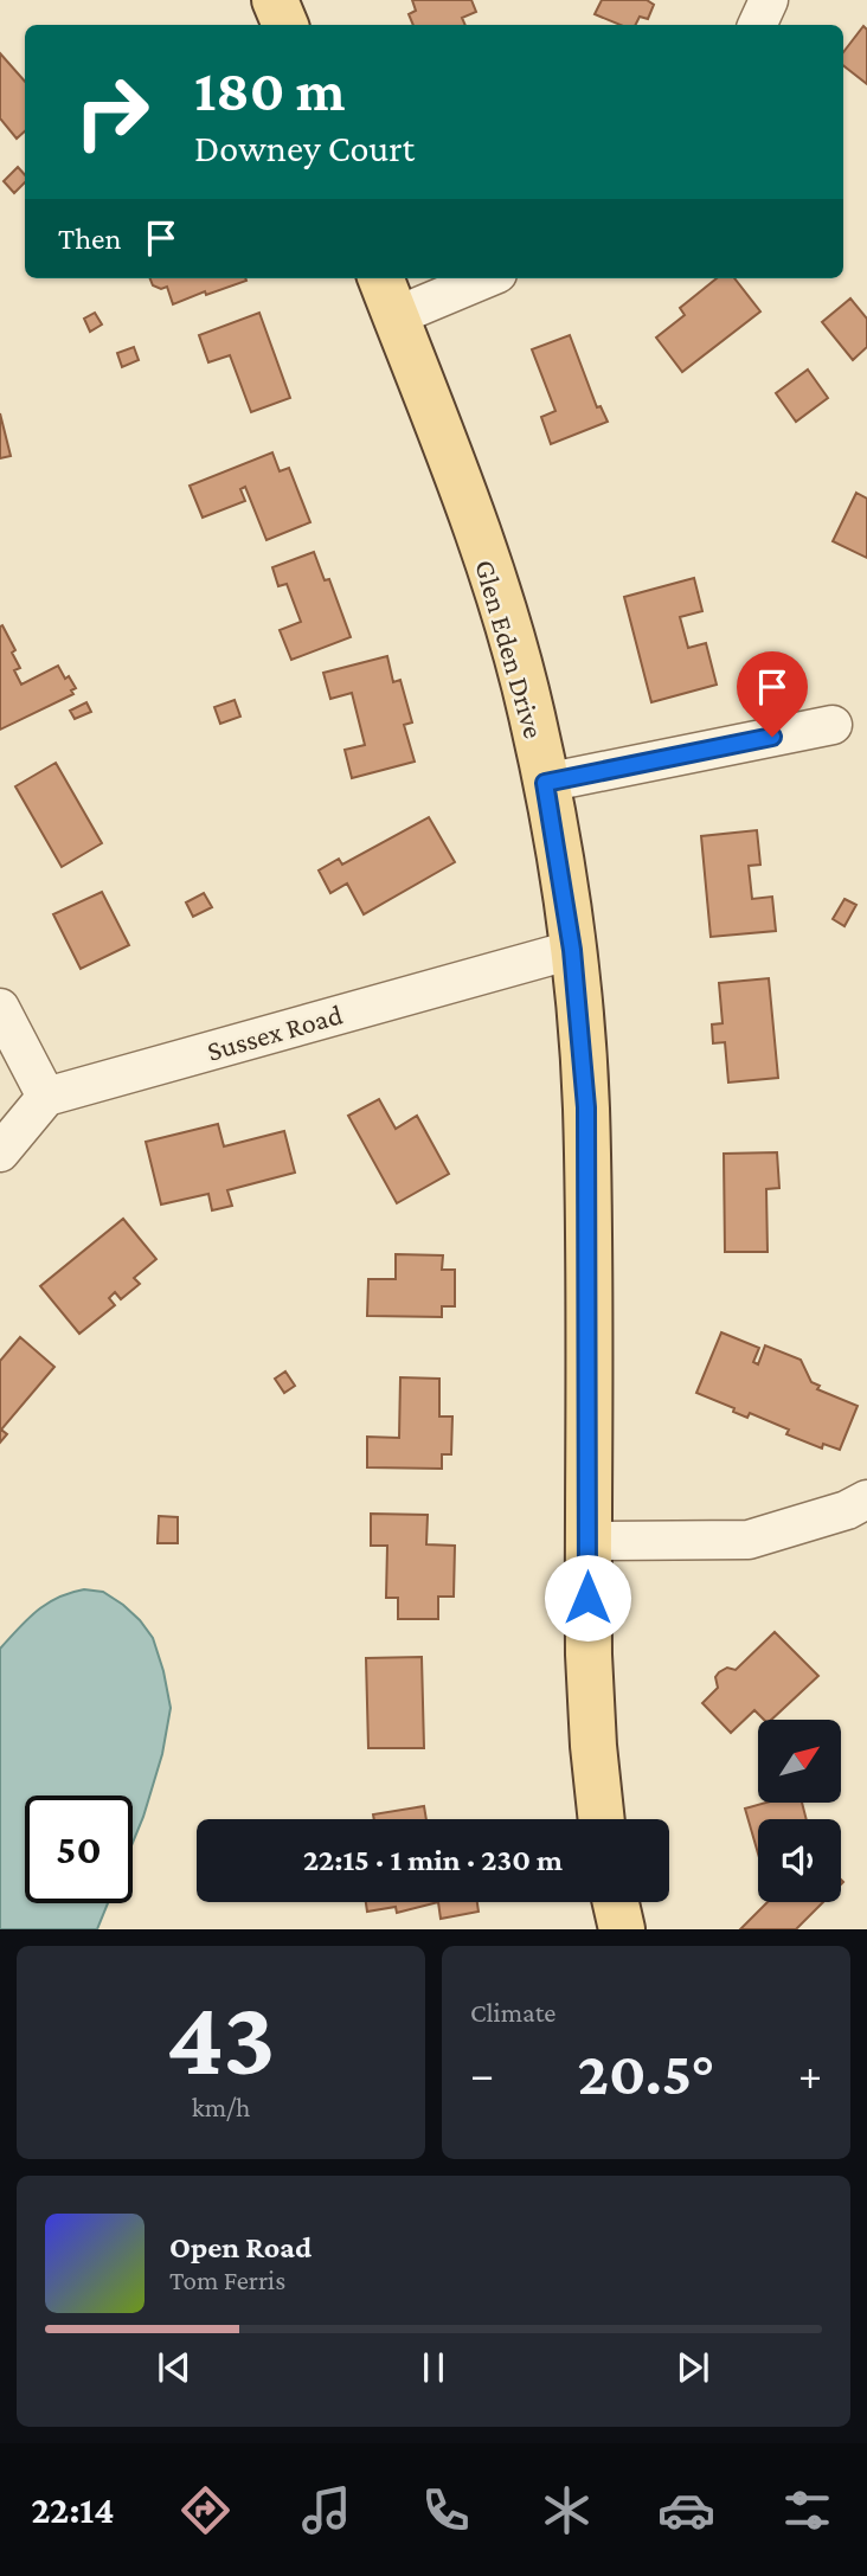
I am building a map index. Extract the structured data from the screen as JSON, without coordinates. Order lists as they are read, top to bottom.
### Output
{
  "streets": {
    "main road": ["Glen Eden Drive"],
    "street": ["Sussex Road"]
  },
  "crossings": [
    ["Glen Eden Drive", "Sussex Road"]
  ],
  "north": "top right",
  "page": {
    "turn": ["180 m", "Downey Court"],
    "then": "Then",
    "limit": "50",
    "trip": "22:15 · 1 min · 230 m",
    "tile": [
      ["43", "km/h"],
      "Climate"
    ],
    "heat": ["−", "20.5°", "+"],
    "song": ["Open Road", "Tom Ferris"],
    "tabs": "22:14"
  }
}
